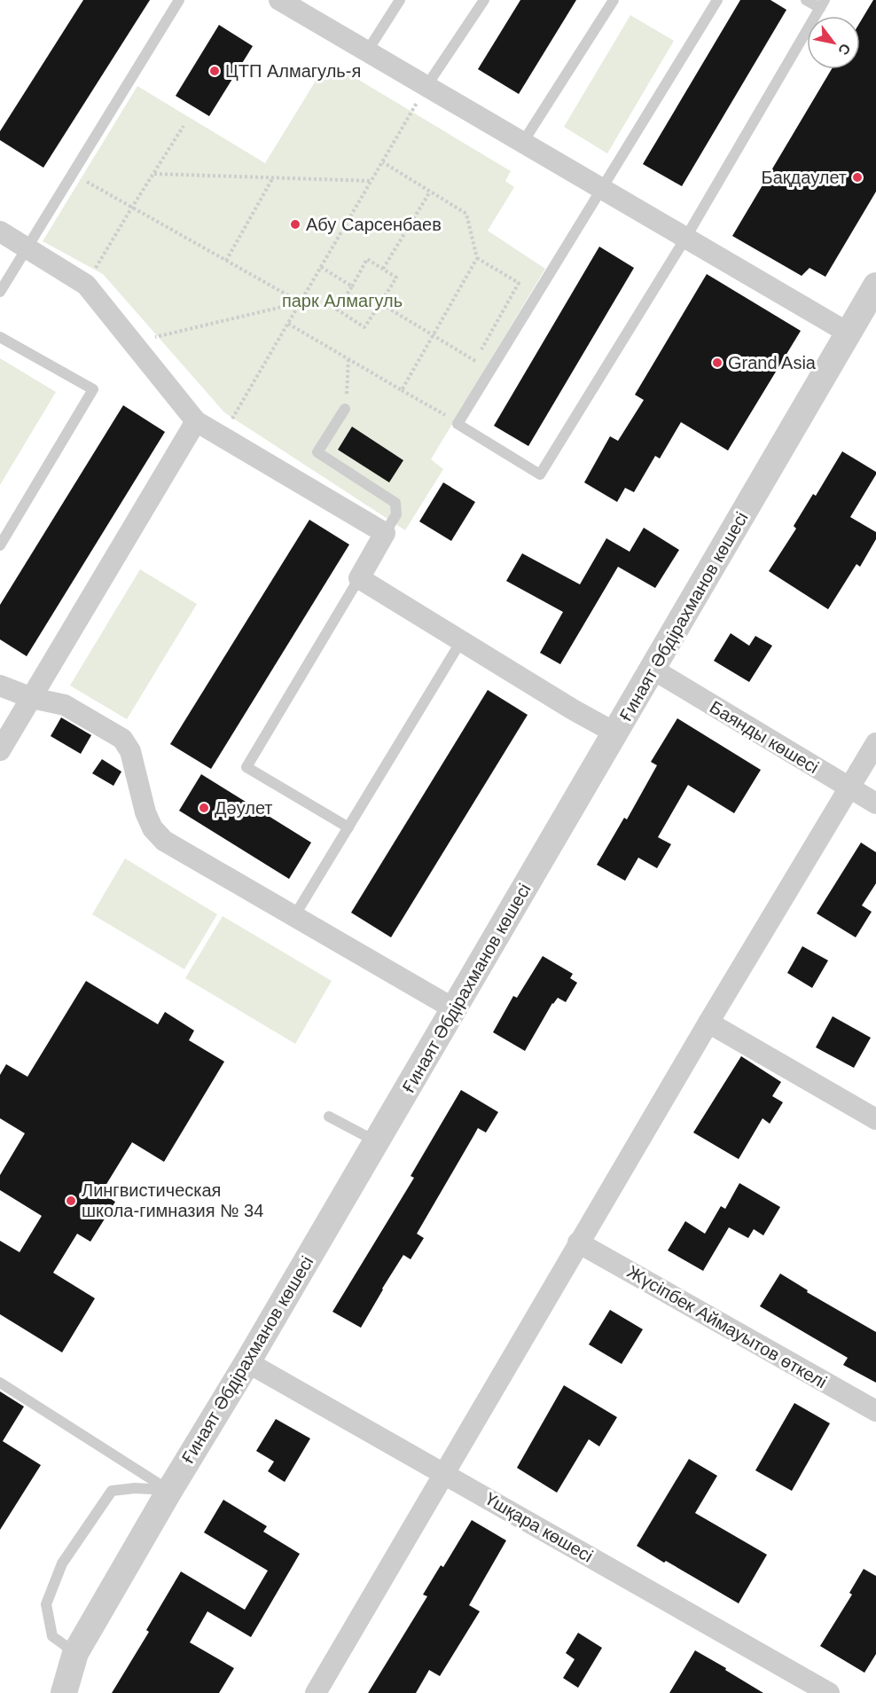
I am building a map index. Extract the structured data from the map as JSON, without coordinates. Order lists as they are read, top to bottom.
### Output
{
  "streets": {
    "street": [
      "Ғинаят Әбдірахманов көшесі",
      "Баянды көшесі",
      "Жүсіпбек Аймауытов өткелі",
      "Үшқара көшесі"
    ]
  },
  "crossings": [
    ["Ғинаят Әбдірахманов көшесі", "Баянды көшесі"],
    ["Ғинаят Әбдірахманов көшесі", "Үшқара көшесі"]
  ],
  "parks": ["парк Алмагуль"],
  "places": [
    "ЦТП Алмагуль-я",
    "Бақдаулет",
    "Абу Сарсенбаев",
    "Grand Asia",
    "Дәулет",
    "Лингвистическая школа-гимназия № 34"
  ],
  "north": "bottom right"
}
